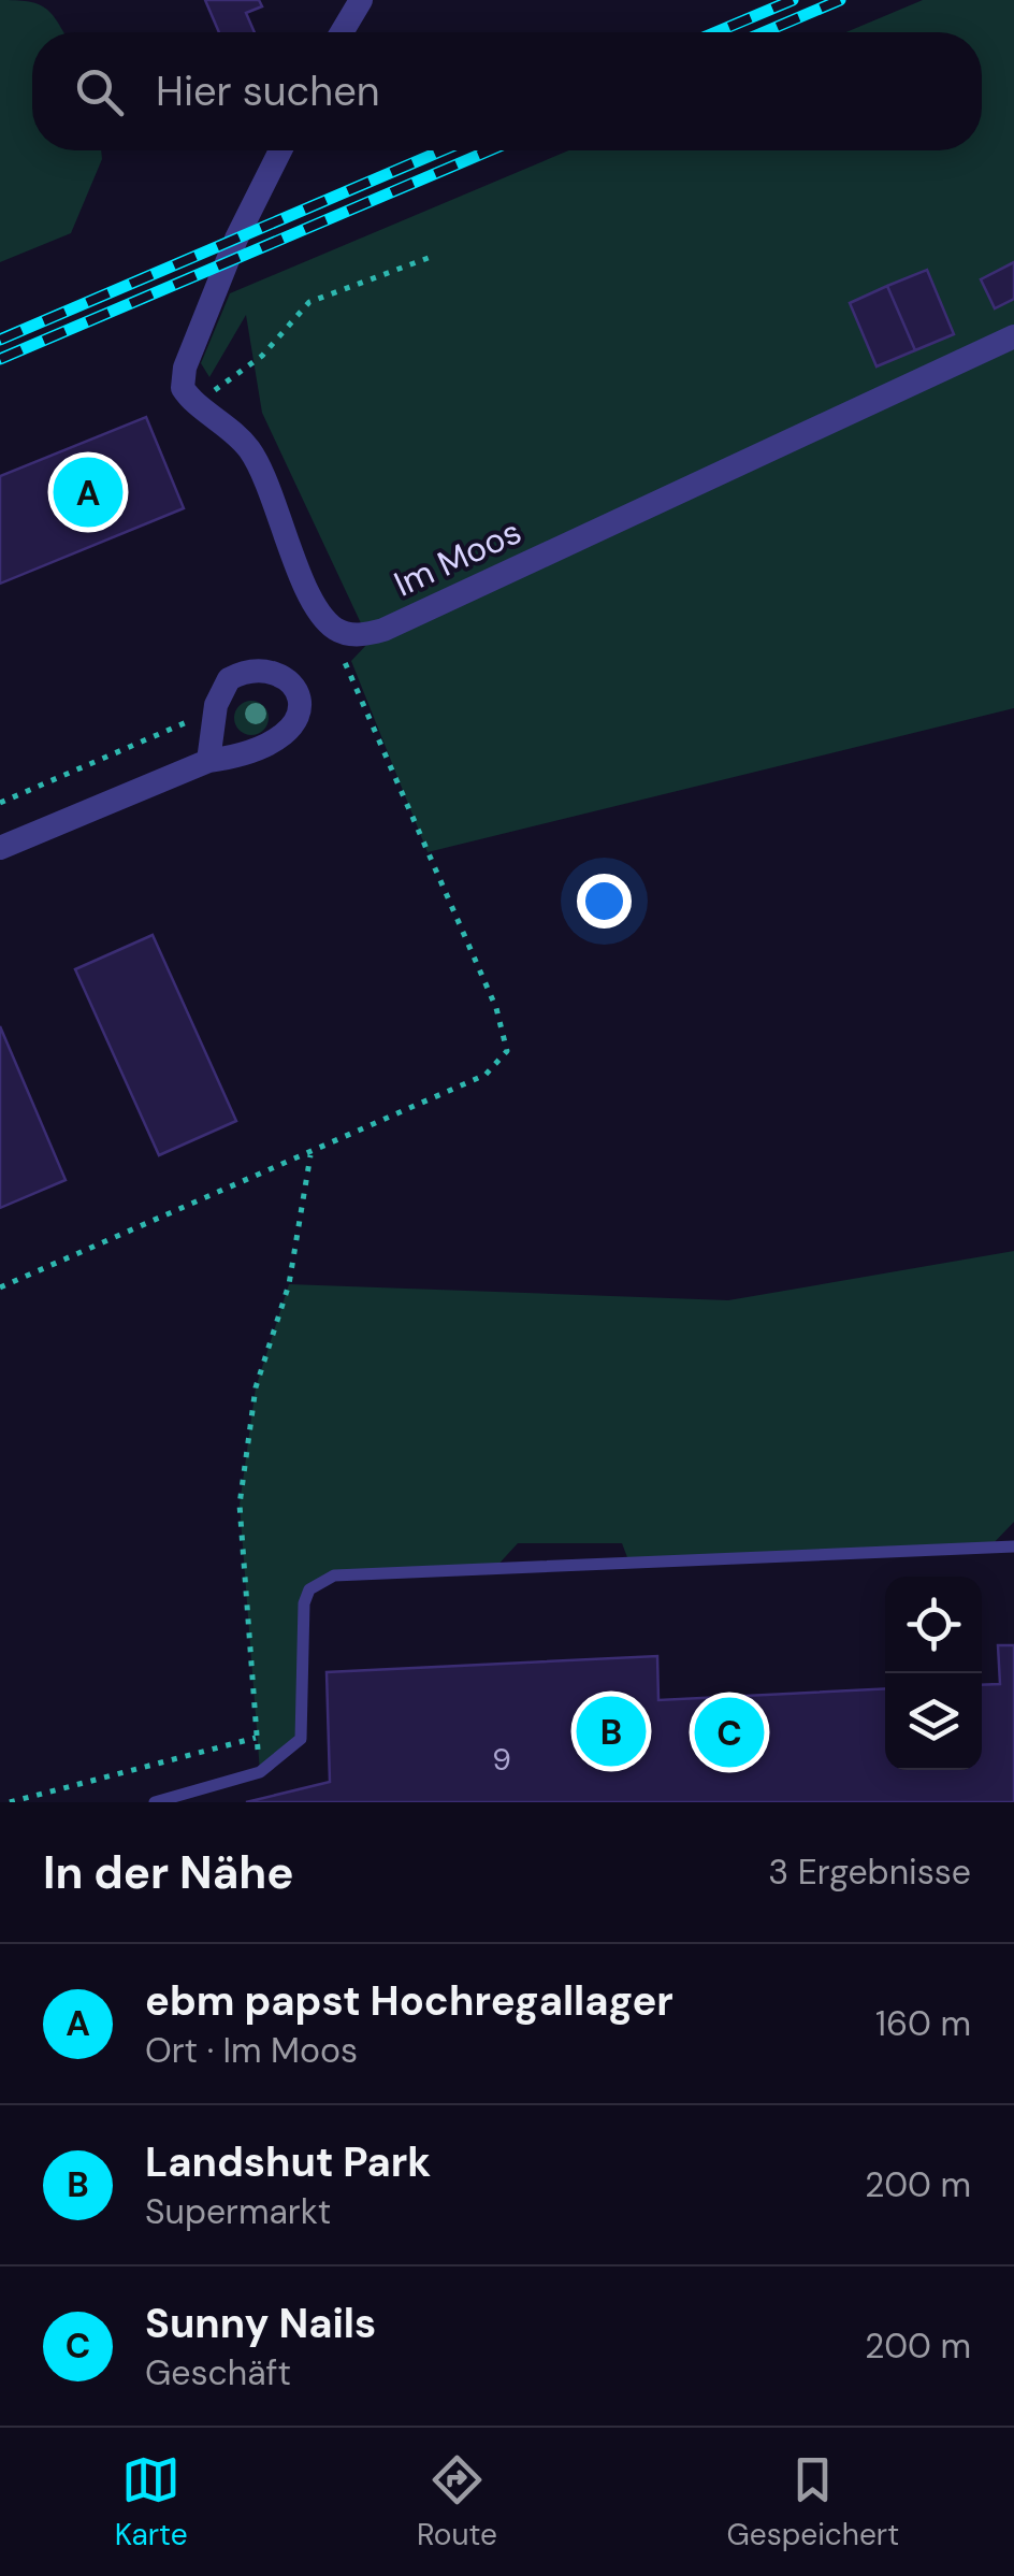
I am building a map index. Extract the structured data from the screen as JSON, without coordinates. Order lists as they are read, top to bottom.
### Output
{
  "streets": {
    "street": ["Im Moos"]
  },
  "house_numbers": ["9"],
  "page": {
    "search": "Hier suchen",
    "pins": ["A", "B", "C"],
    "heading": ["In der Nähe", "3 Ergebnisse"],
    "list": [
      {
        "mark": "A",
        "name": "ebm papst Hochregallager",
        "note": "Ort · Im Moos",
        "value": "160 m"
      },
      {
        "mark": "B",
        "name": "Landshut Park",
        "note": "Supermarkt",
        "value": "200 m"
      },
      {
        "mark": "C",
        "name": "Sunny Nails",
        "note": "Geschäft",
        "value": "200 m"
      }
    ],
    "nav": ["Karte", "Route", "Gespeichert"]
  }
}
